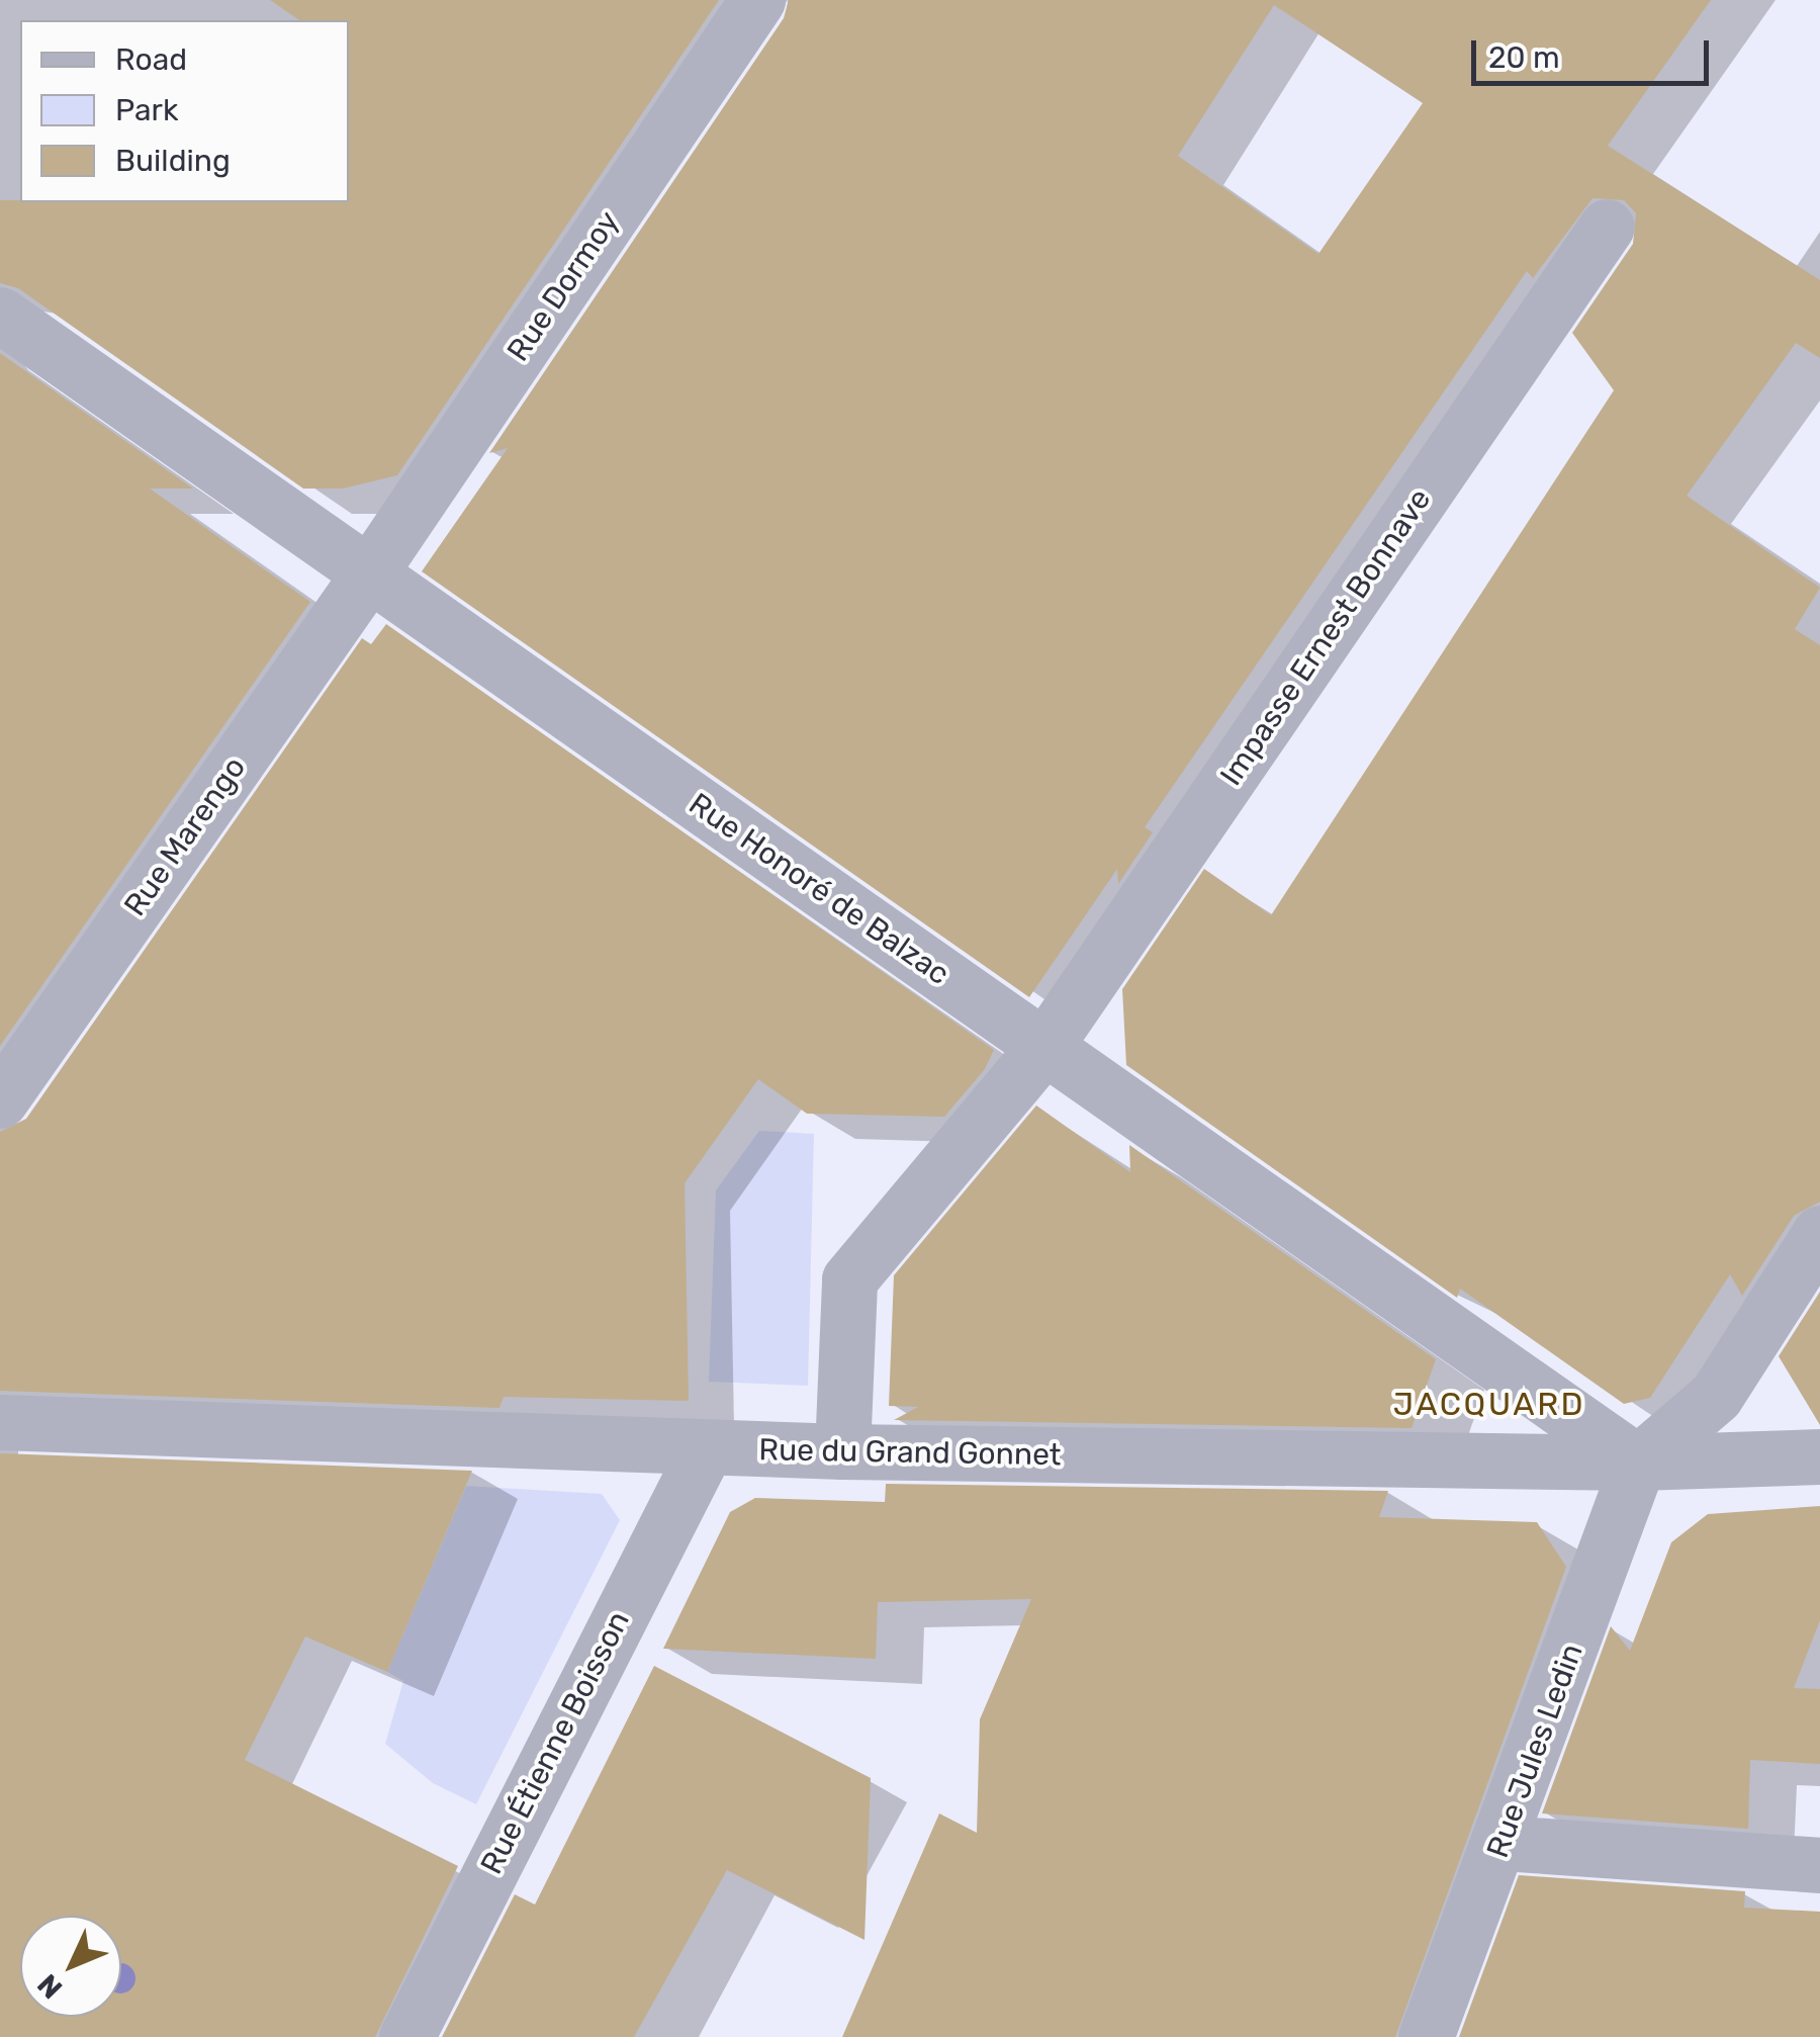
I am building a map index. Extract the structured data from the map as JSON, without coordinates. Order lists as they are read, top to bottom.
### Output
{
  "streets": {
    "street": [
      "Rue Dormoy",
      "Impasse Ernest Bonnave",
      "Rue Marengo",
      "Rue Honoré de Balzac",
      "Rue du Grand Gonnet",
      "Rue Étienne Boisson",
      "Rue Jules Ledin"
    ]
  },
  "crossings": [
    ["Rue Dormoy", "Rue Marengo"],
    ["Rue Dormoy", "Rue Honoré de Balzac"],
    ["Impasse Ernest Bonnave", "Rue Honoré de Balzac"],
    ["Impasse Ernest Bonnave", "Rue du Grand Gonnet"],
    ["Rue Marengo", "Rue Honoré de Balzac"],
    ["Rue Honoré de Balzac", "Rue du Grand Gonnet"],
    ["Rue Honoré de Balzac", "Rue Jules Ledin"],
    ["Rue du Grand Gonnet", "Rue Étienne Boisson"],
    ["Rue du Grand Gonnet", "Rue Jules Ledin"]
  ],
  "districts": ["JACQUARD"],
  "legend": ["Road", "Park", "Building"],
  "scale_bar": "20 m",
  "north": "bottom left"
}
